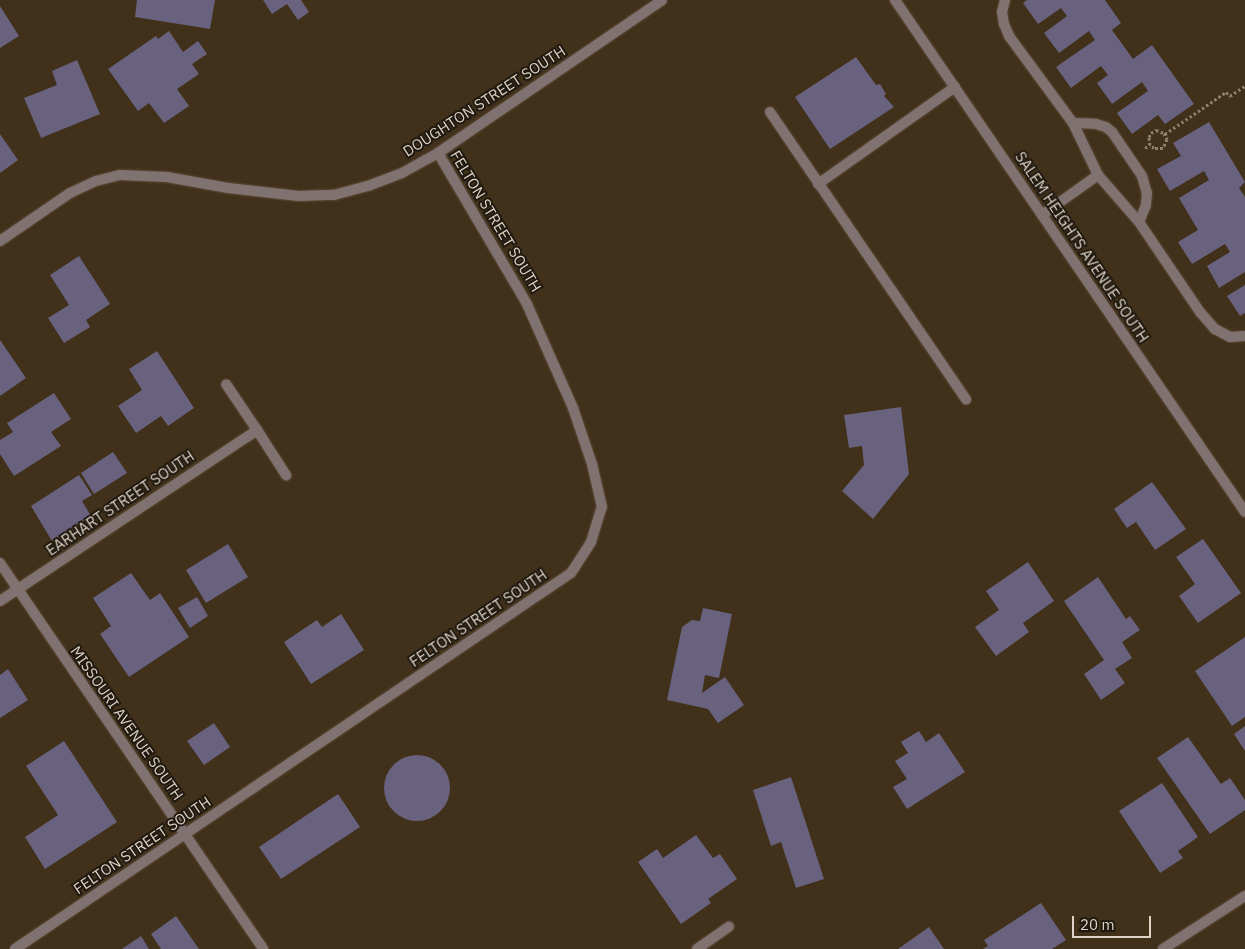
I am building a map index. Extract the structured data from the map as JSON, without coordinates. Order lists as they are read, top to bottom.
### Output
{
  "streets": {
    "street": [
      "DOUGHTON STREET SOUTH",
      "FELTON STREET SOUTH",
      "SALEM HEIGHTS AVENUE SOUTH",
      "EARHART STREET SOUTH",
      "MISSOURI AVENUE SOUTH"
    ]
  },
  "crossings": [
    ["DOUGHTON STREET SOUTH", "FELTON STREET SOUTH"],
    ["FELTON STREET SOUTH", "MISSOURI AVENUE SOUTH"],
    ["EARHART STREET SOUTH", "MISSOURI AVENUE SOUTH"]
  ],
  "scale_bar": "20 m"
}
